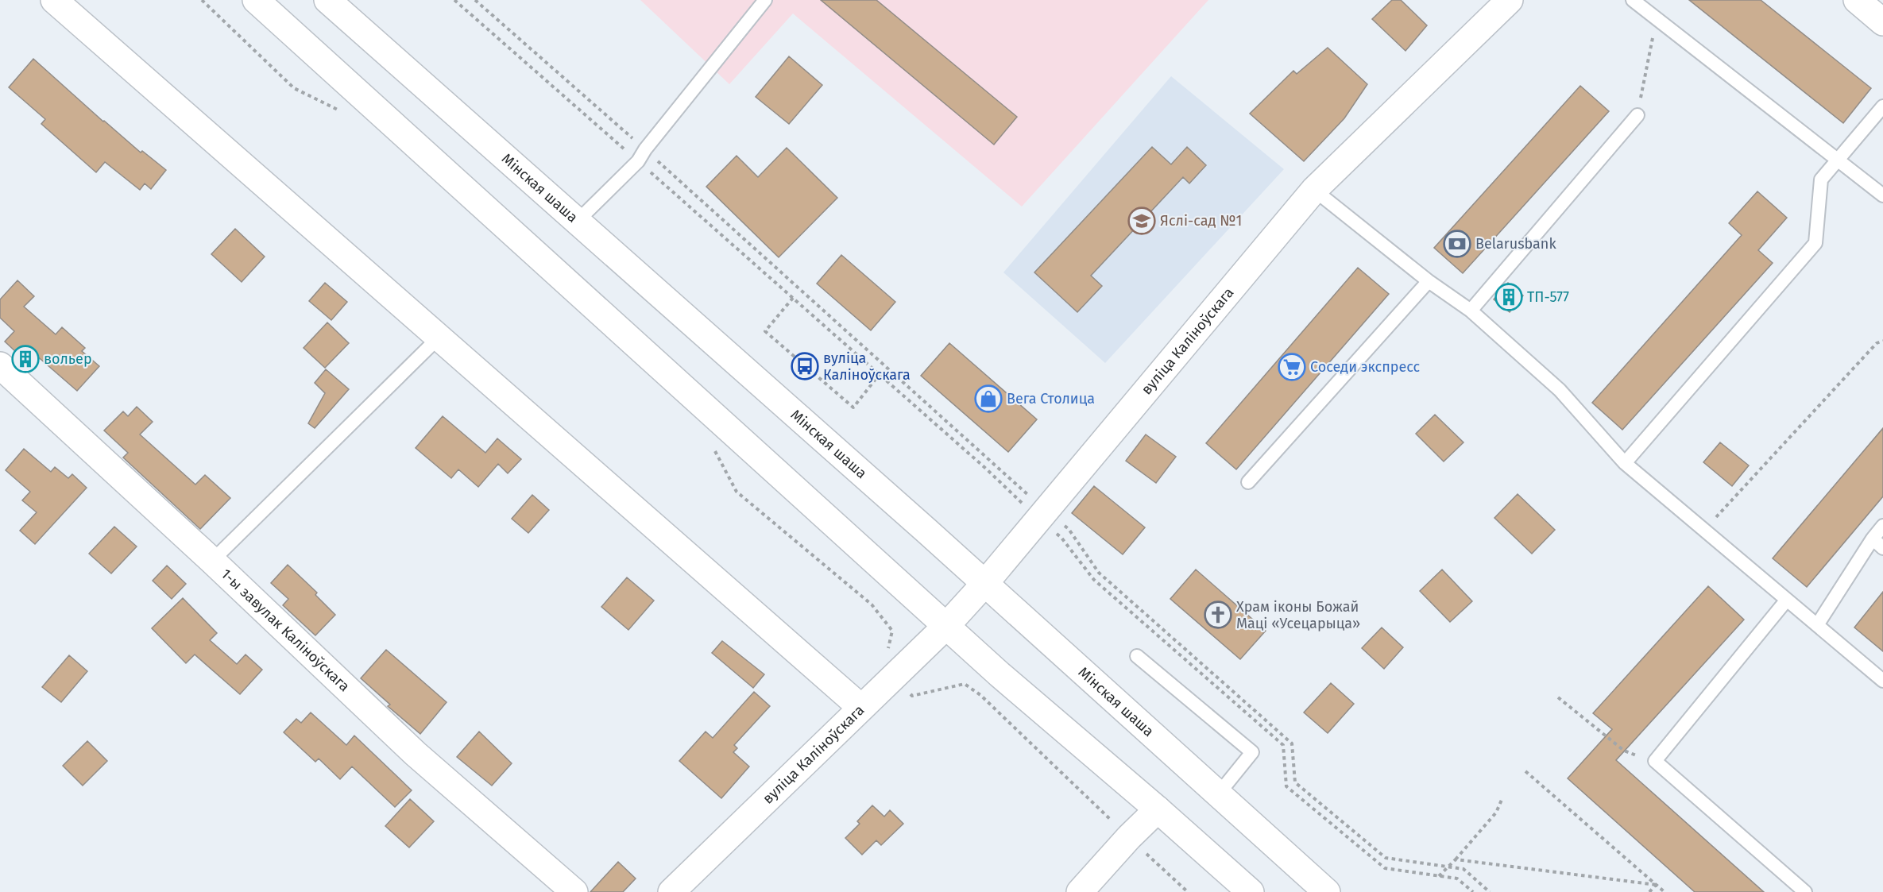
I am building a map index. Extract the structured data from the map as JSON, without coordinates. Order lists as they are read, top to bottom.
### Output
{
  "streets": {
    "main road": ["Мінская шаша", "вуліца Каліноўскага", "1-ы завулак Каліноўскага"]
  },
  "crossings": [
    ["Мінская шаша", "вуліца Каліноўскага"]
  ],
  "places": {
    "school or university": ["Яслі-сад №1"],
    "bank": ["Belarusbank"],
    "building": ["ТП-577", "вольер"],
    "bus stop": ["вуліца Каліноўскага"],
    "supermarket": ["Соседи экспресс"],
    "shop": ["Вега Столица"],
    "church": ["Храм іконы Божай Маці «Усецарыца»"]
  }
}
